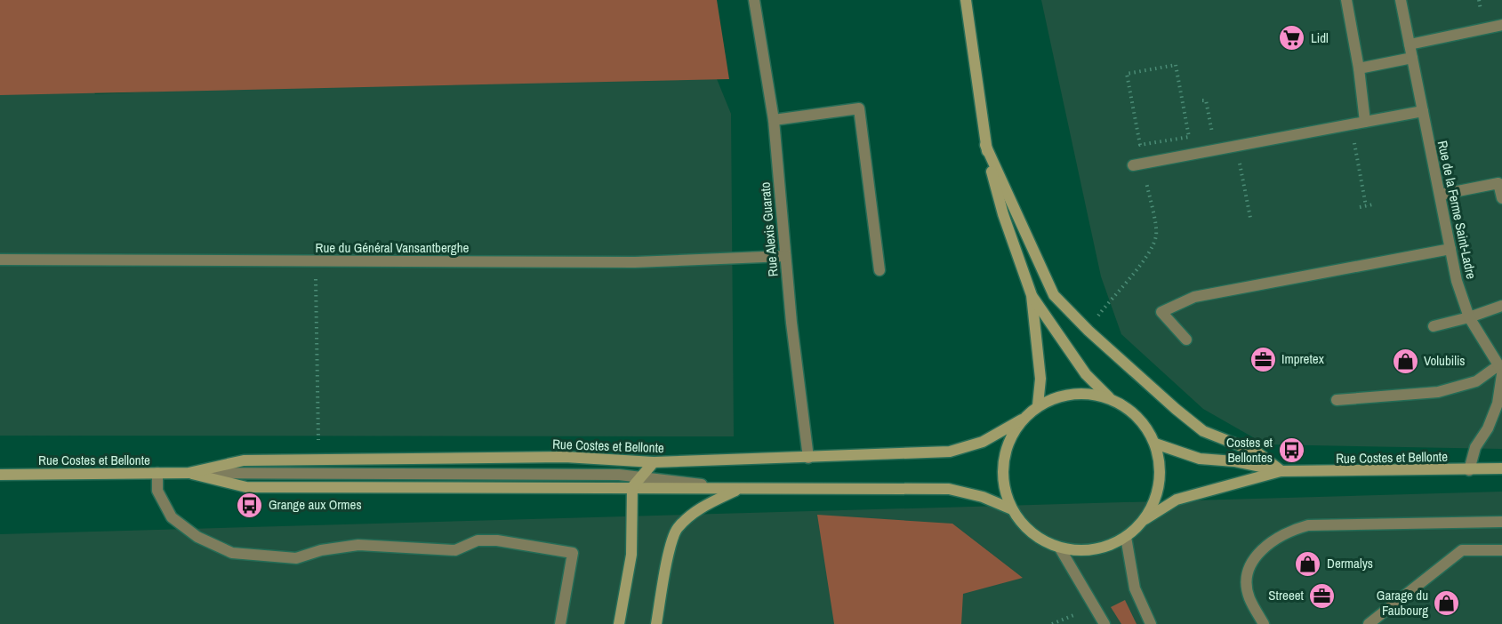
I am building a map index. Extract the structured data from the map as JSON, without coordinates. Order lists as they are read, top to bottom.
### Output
{
  "streets": {
    "main road": ["Rue Costes et Bellonte"],
    "street": ["Rue de la Ferme Saint-Ladre", "Rue Alexis Guarato", "Rue du Général Vansantberghe"]
  },
  "crossings": [
    ["Rue Alexis Guarato", "Rue du Général Vansantberghe"],
    ["Rue Alexis Guarato", "Rue Costes et Bellonte"]
  ],
  "places": {
    "supermarket": ["Lidl"],
    "office": ["Impretex", "Streeet"],
    "shop": ["Volubilis", "Dermalys", "Garage du Faubourg"],
    "bus stop": ["Costes et Bellontes", "Grange aux Ormes"]
  }
}
